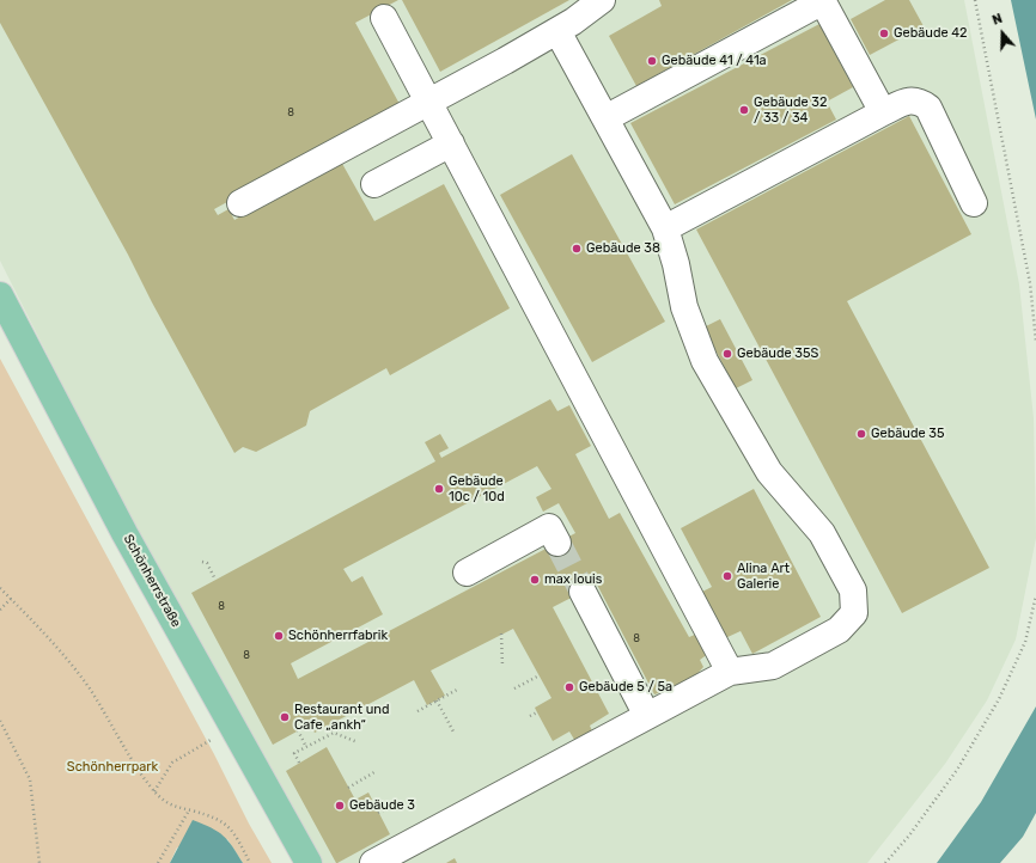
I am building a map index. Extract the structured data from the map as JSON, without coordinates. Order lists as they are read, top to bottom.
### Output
{
  "streets": {
    "main road": ["Schönherrstraße"]
  },
  "parks": ["Schönherrpark"],
  "places": [
    "Gebäude 42",
    "Gebäude 41 / 41a",
    "Gebäude 32 / 33 / 34",
    "Gebäude 38",
    "Gebäude 35S",
    "Gebäude 35",
    "Gebäude 10c / 10d",
    "Alina Art Galerie",
    "max louis",
    "Schönherrfabrik",
    "Gebäude 5 / 5a",
    "Restaurant und Cafe „ankh“",
    "Gebäude 3"
  ],
  "house_numbers": [
    "8",
    "8",
    "8",
    "8"
  ],
  "north": "top"
}
